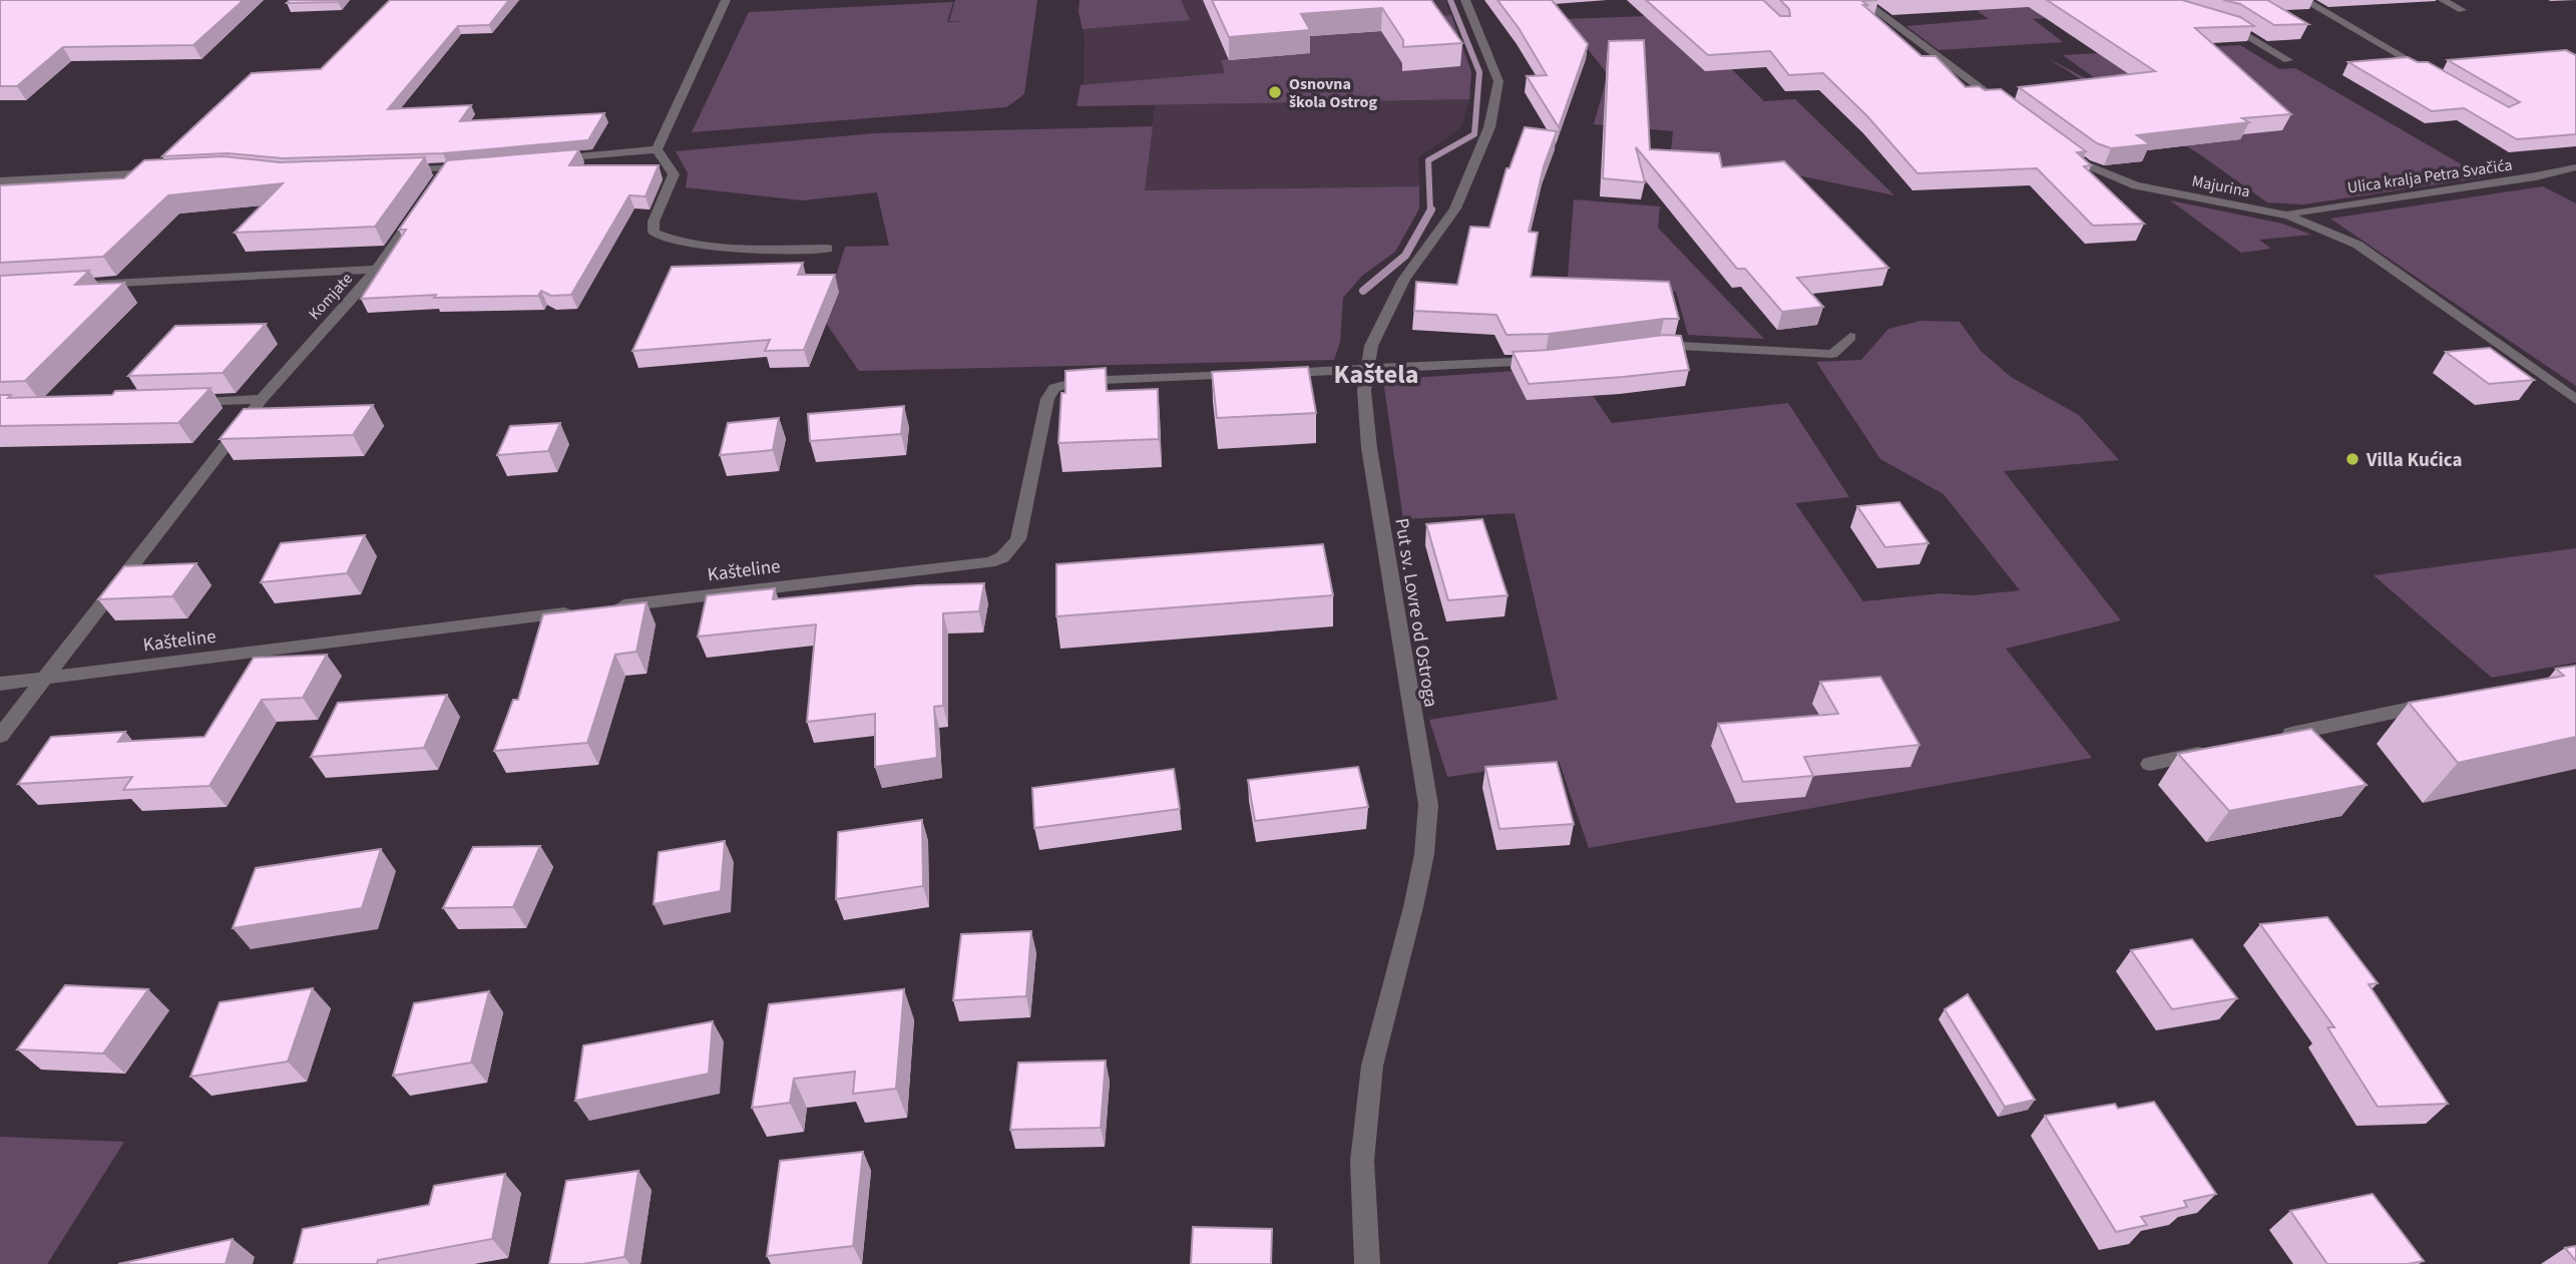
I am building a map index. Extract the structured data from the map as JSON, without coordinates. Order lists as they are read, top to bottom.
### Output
{
  "streets": {
    "street": [
      "Ulica kralja Petra Svačića",
      "Majurina",
      "Komjate",
      "Kašteline",
      "Put sv. Lovre od Ostroga"
    ]
  },
  "crossings": [
    ["Ulica kralja Petra Svačića", "Majurina"],
    ["Komjate", "Kašteline"],
    ["Kašteline", "Put sv. Lovre od Ostroga"]
  ],
  "districts": ["Kaštela"],
  "places": ["Osnovna škola Ostrog", "Villa Kućica"]
}
